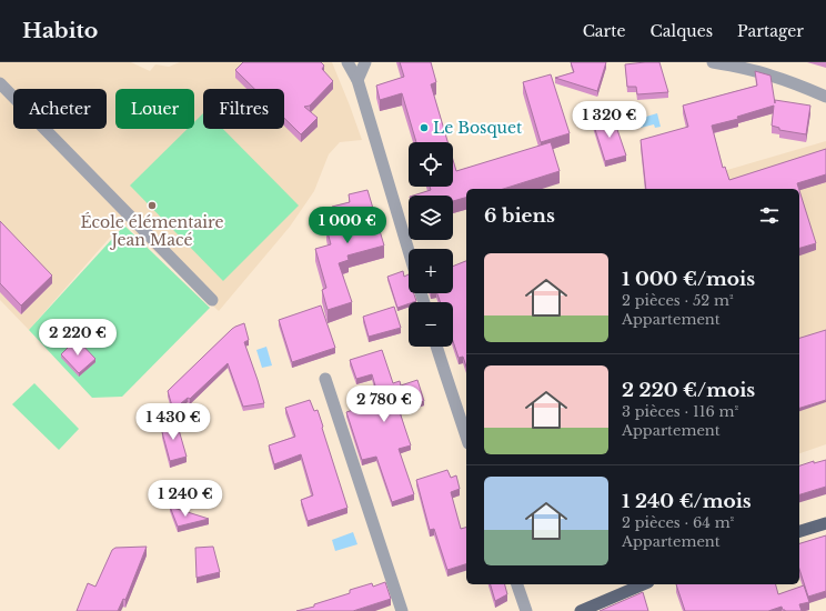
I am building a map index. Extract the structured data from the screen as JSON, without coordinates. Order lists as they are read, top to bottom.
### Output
{
  "places": ["Le Bosquet", "École élémentaire Jean Macé"],
  "page": {
    "header": "Habito",
    "nav": ["Carte", "Calques", "Partager"],
    "chip": ["Acheter", "Louer", "Filtres"],
    "price": [
      "1 320 €",
      "1 000 €",
      "2 220 €",
      "2 780 €",
      "1 430 €",
      "1 240 €"
    ],
    "map_buttons": ["+", "−"],
    "heading": "6 biens",
    "list": [
      {
        "name": "1 000 €/mois",
        "note": "2 pièces · 52 m² · Appartement"
      },
      {
        "name": "2 220 €/mois",
        "note": "3 pièces · 116 m² · Appartement"
      },
      {
        "name": "1 240 €/mois",
        "note": "2 pièces · 64 m² · Appartement"
      }
    ]
  }
}
